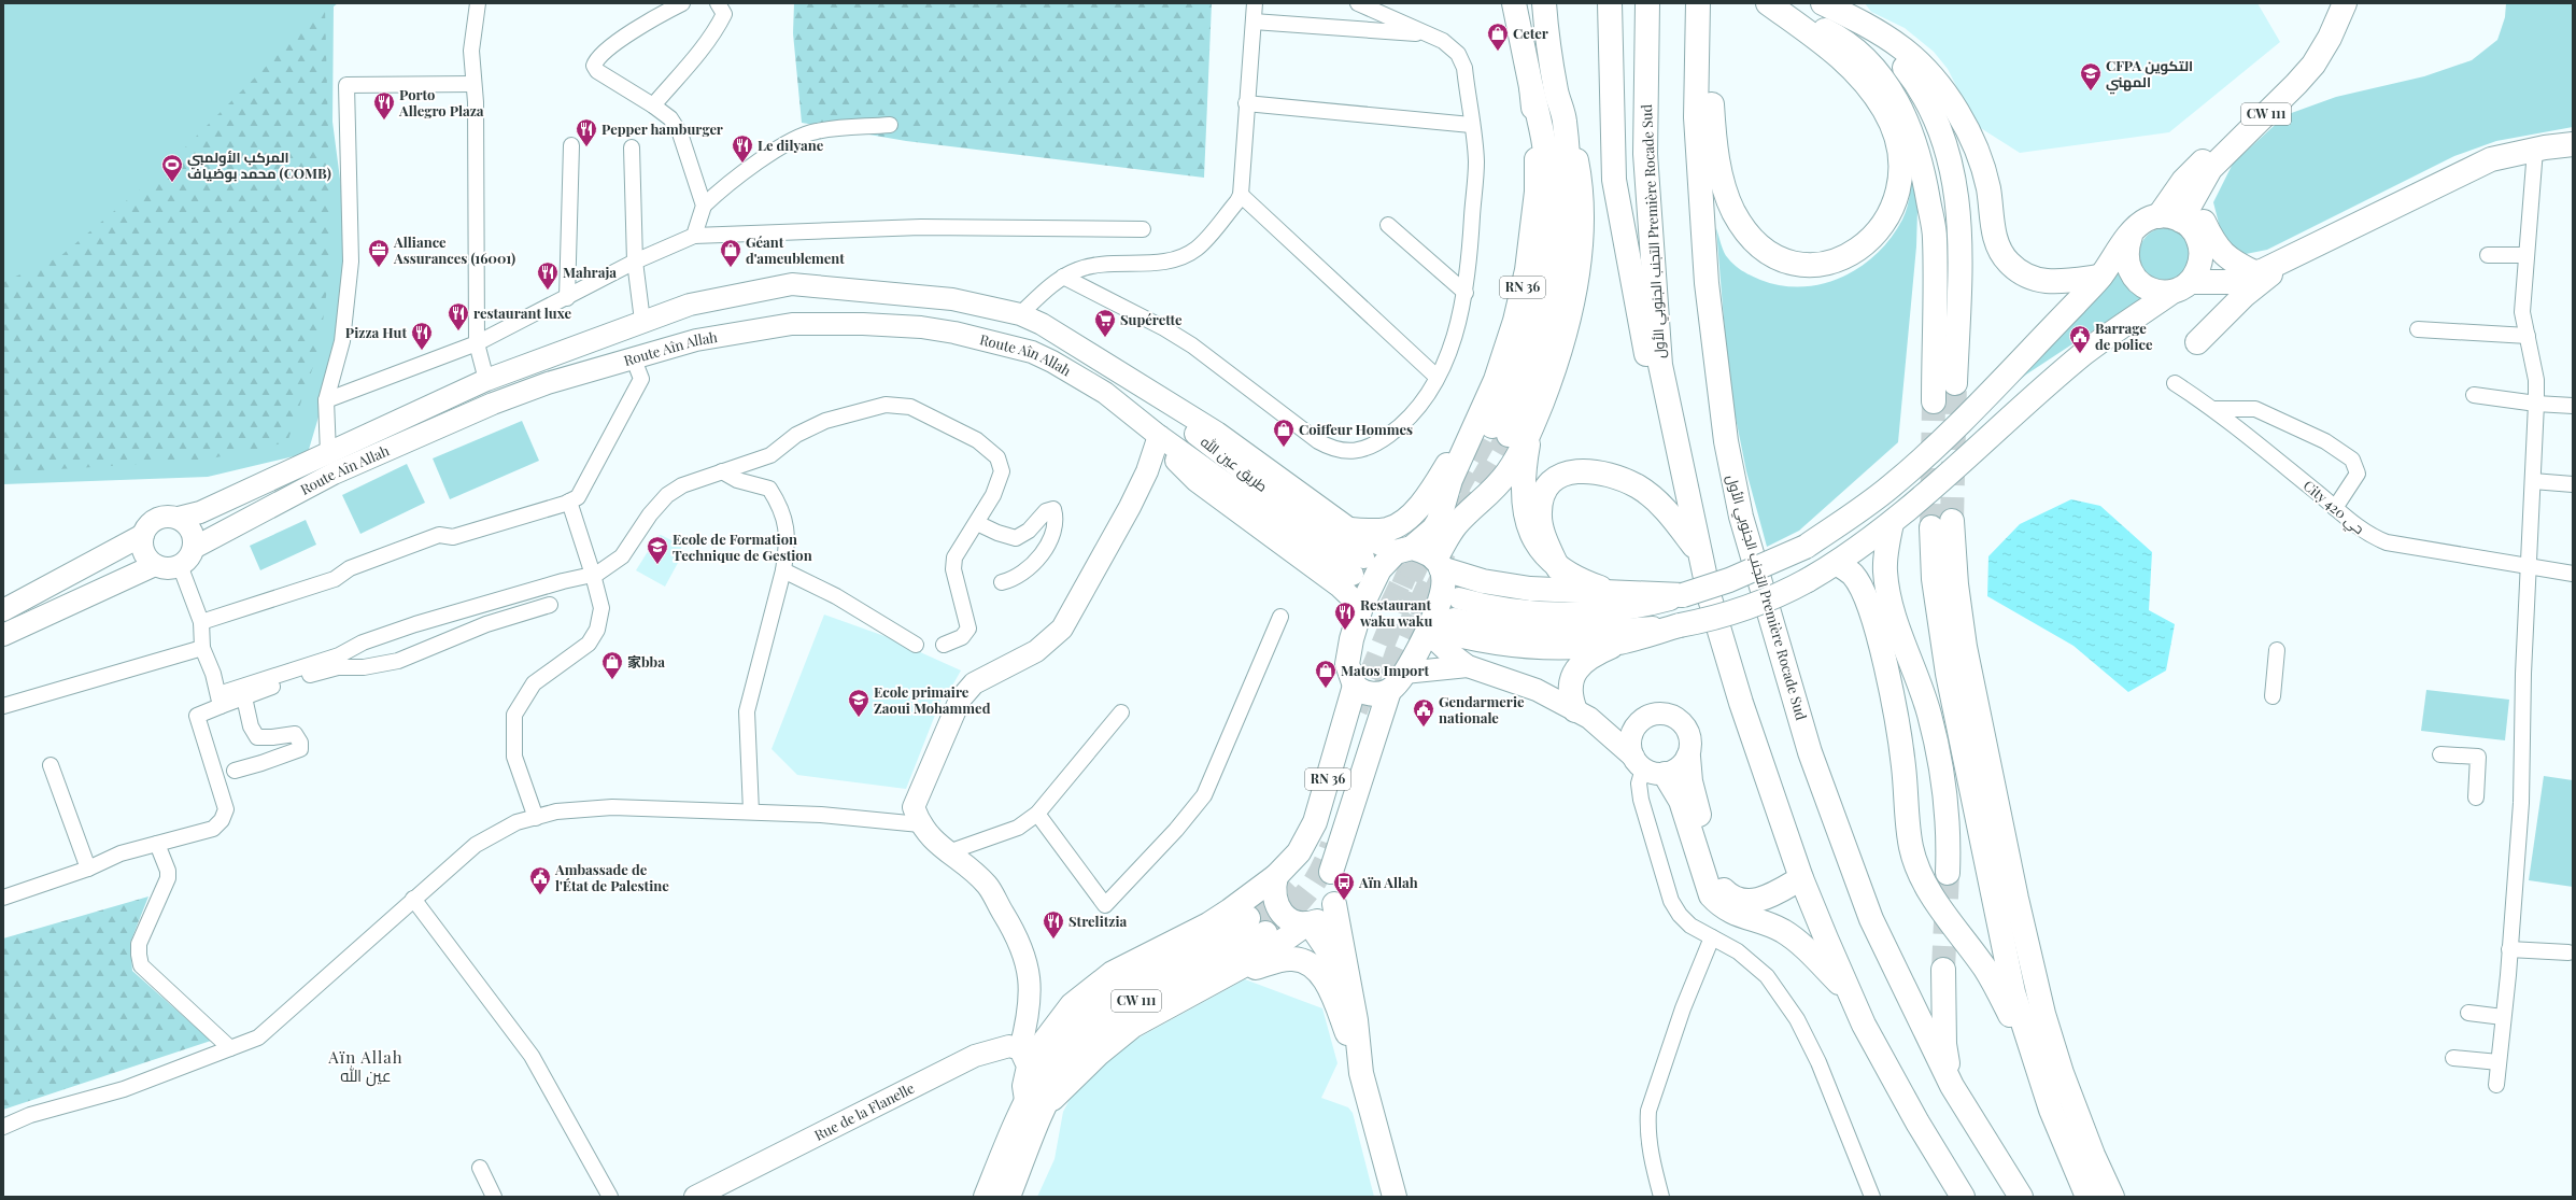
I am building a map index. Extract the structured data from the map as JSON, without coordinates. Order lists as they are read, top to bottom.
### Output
{
  "streets": {
    "main road": [
      "CW 111",
      "التجنب الجنوبي الأول Première Rocade Sud",
      "RN 36",
      "Route Aîn Allah",
      "طريق عين الله",
      "Rue de la Flanelle"
    ],
    "street": ["City 420 حي"]
  },
  "crossings": [
    ["Route Aîn Allah", "طريق عين الله"]
  ],
  "districts": ["Aïn Allah عين الله"],
  "places": {
    "shop": [
      "Ceter",
      "Géant d'ameublement",
      "Coiffeur Hommes",
      "家bba",
      "Matos Import"
    ],
    "school or university": ["CFPA التكوين المهني", "Ecole de Formation Technique de Gestion", "Ecole primaire Zaoui Mohammed"],
    "restaurant": [
      "Porto Allegro Plaza",
      "Pepper hamburger",
      "Le dilyane",
      "Mahraja",
      "restaurant luxe",
      "Pizza Hut",
      "Restaurant waku waku",
      "Strelitzia"
    ],
    "sports": ["المركب الأولمبي محمد بوضياف (COMB)"],
    "office": ["Alliance Assurances (16001)"],
    "supermarket": ["Supérette"],
    "public building": ["Barrage de police", "Gendarmerie nationale", "Ambassade de l'État de Palestine"],
    "bus stop": ["Aïn Allah"]
  }
}
